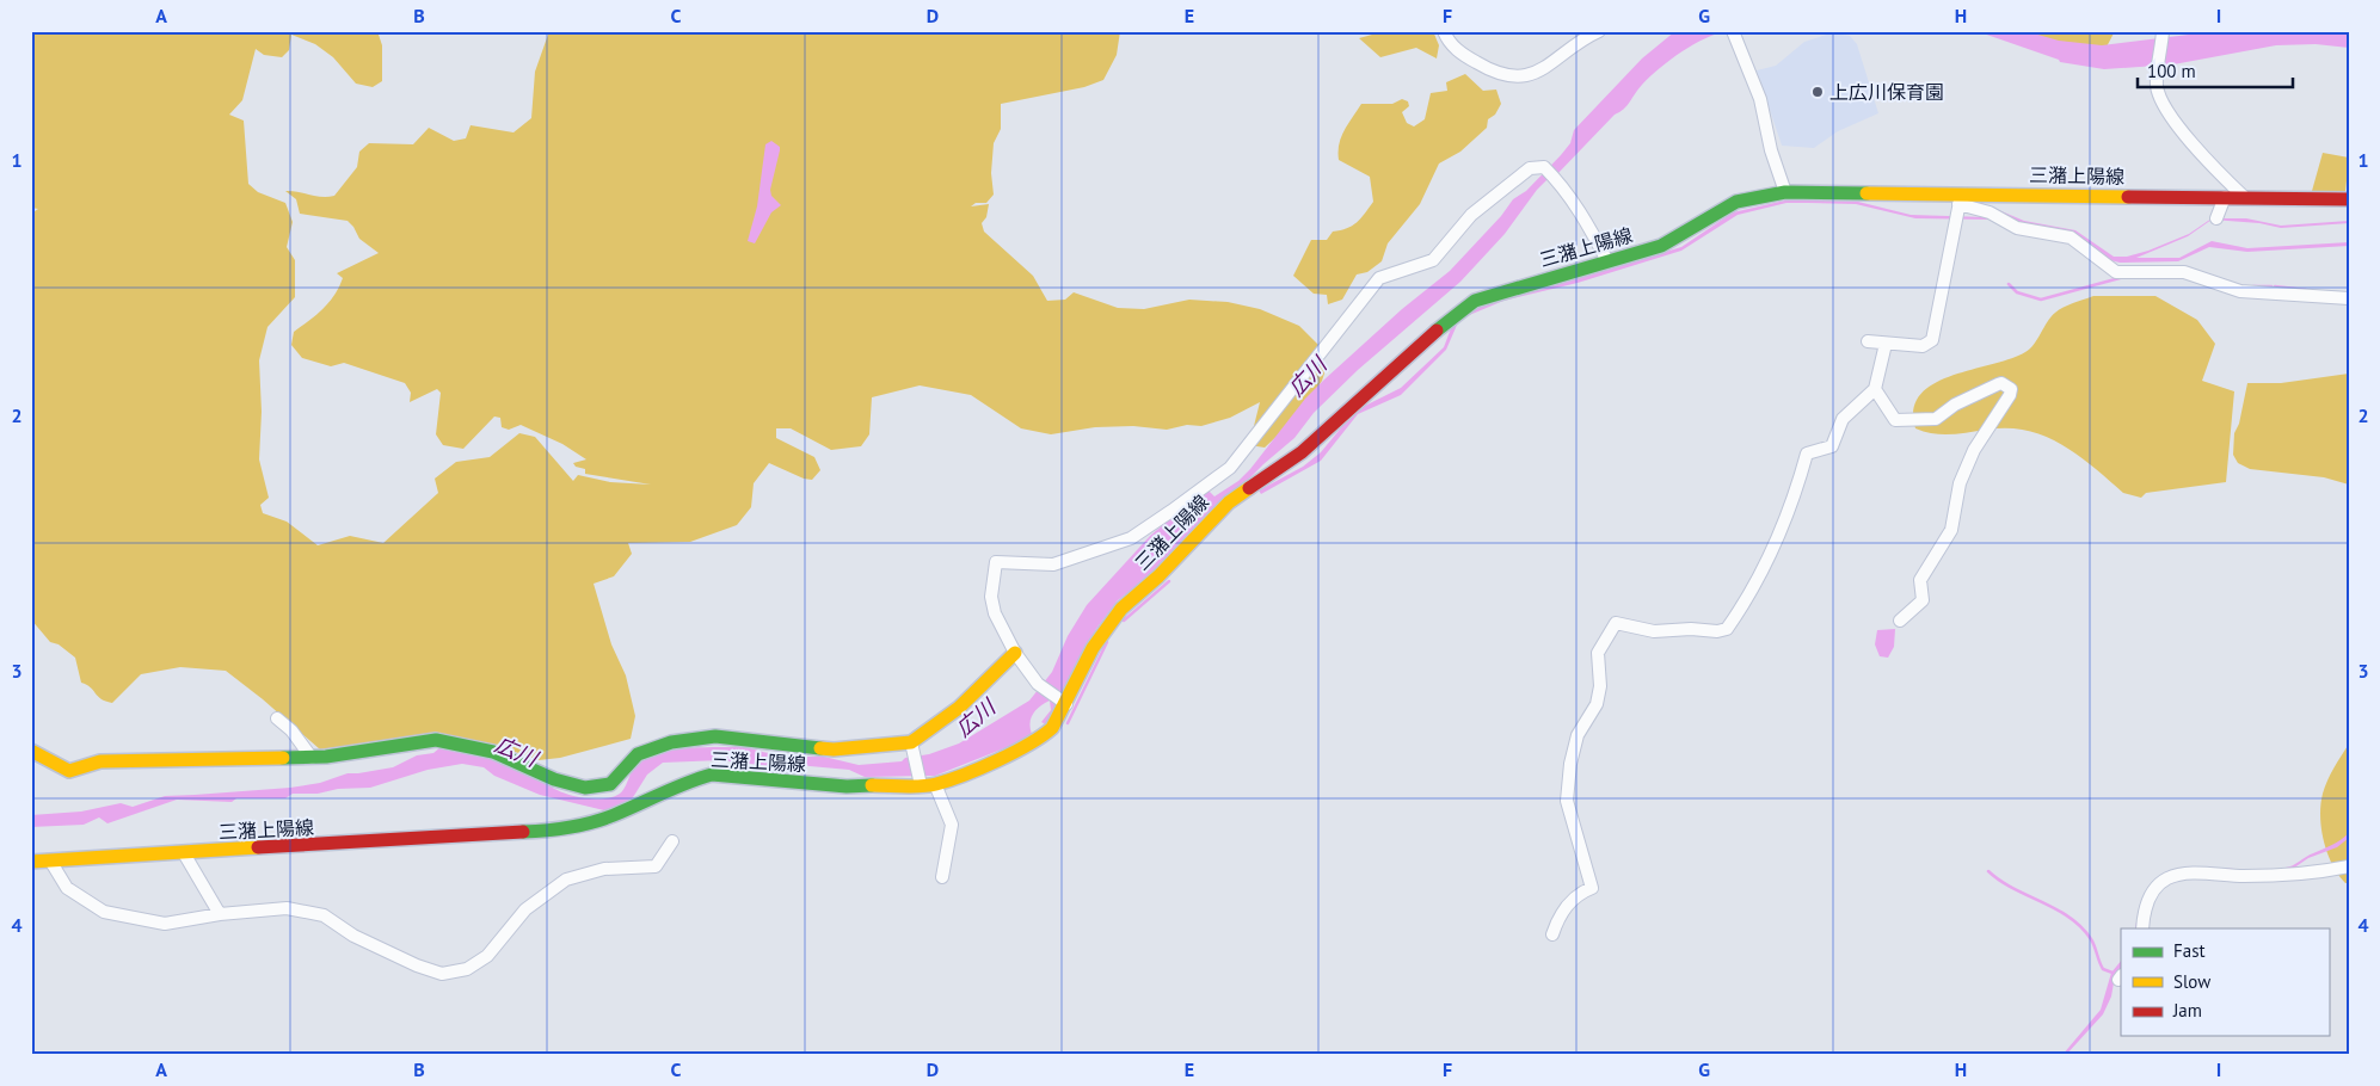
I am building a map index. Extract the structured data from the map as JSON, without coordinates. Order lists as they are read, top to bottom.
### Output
{
  "streets": {
    "main road": ["三潴上陽線"]
  },
  "water": ["広川"],
  "places": ["上広川保育園"],
  "legend": ["Fast", "Slow", "Jam"],
  "scale_bar": "100 m",
  "grid": {
    "columns": [
      "A",
      "B",
      "C",
      "D",
      "E",
      "F",
      "G",
      "H",
      "I"
    ],
    "rows": [
      "1",
      "2",
      "3",
      "4"
    ]
  }
}
